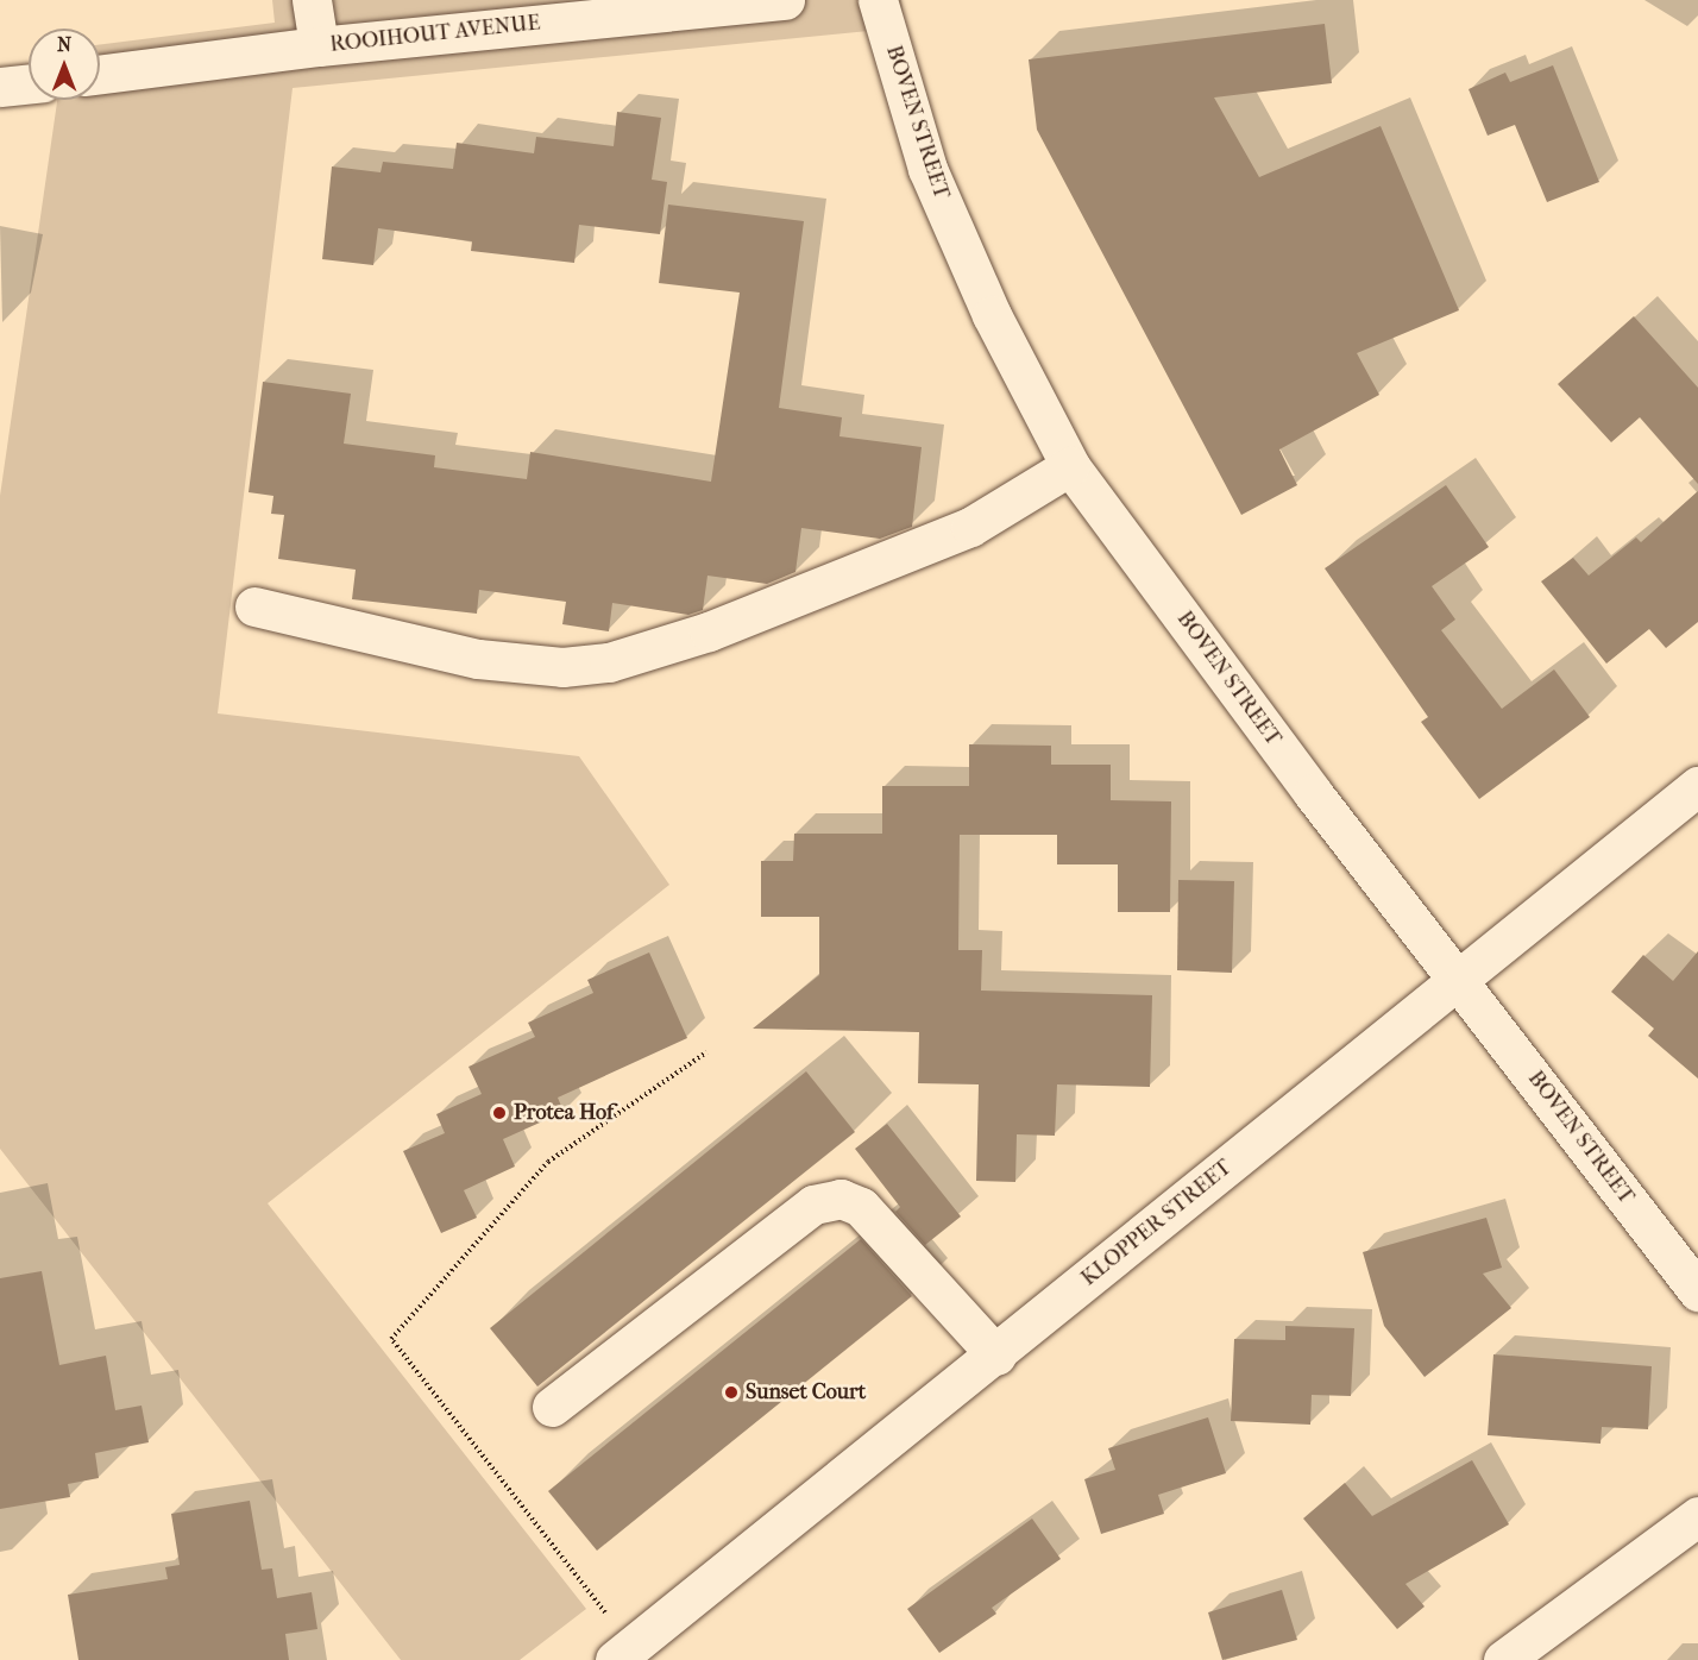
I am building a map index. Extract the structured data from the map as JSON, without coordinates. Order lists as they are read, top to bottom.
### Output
{
  "streets": {
    "street": ["ROOIHOUT AVENUE", "BOVEN STREET", "KLOPPER STREET"]
  },
  "crossings": [
    ["BOVEN STREET", "KLOPPER STREET"]
  ],
  "places": ["Protea Hof", "Sunset Court"],
  "north": "top"
}
